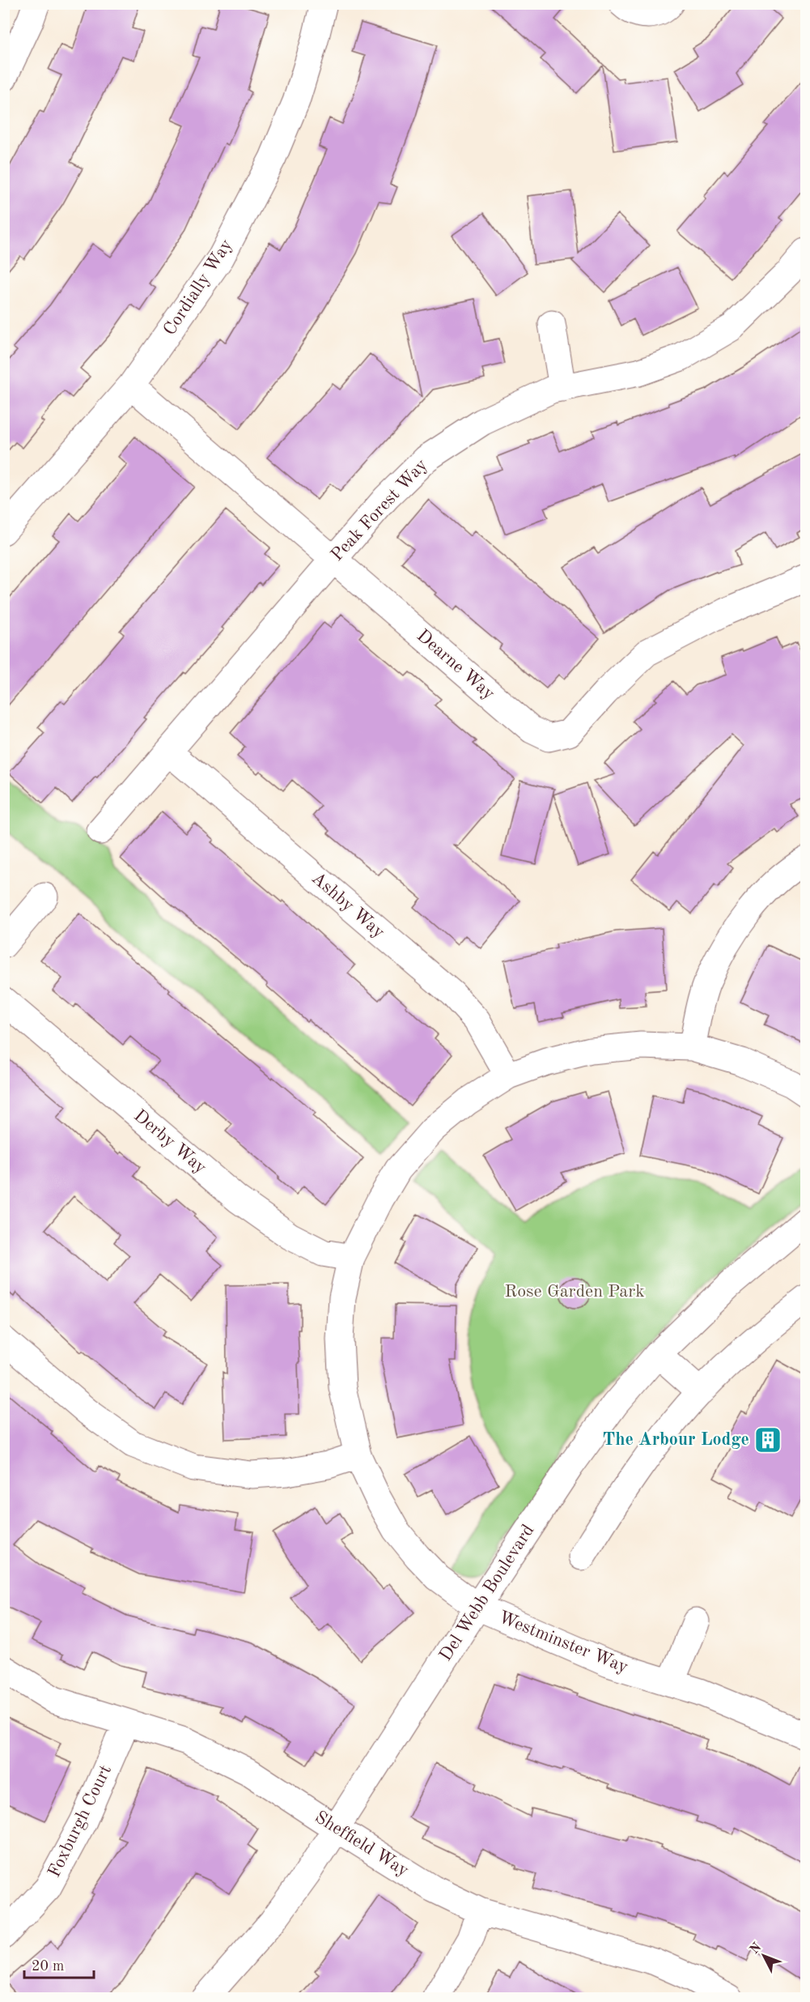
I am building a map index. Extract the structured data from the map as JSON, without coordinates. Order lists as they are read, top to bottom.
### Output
{
  "streets": {
    "street": [
      "Cordially Way",
      "Peak Forest Way",
      "Dearne Way",
      "Ashby Way",
      "Derby Way",
      "Del Webb Boulevard",
      "Westminster Way",
      "Foxburgh Court",
      "Sheffield Way"
    ]
  },
  "crossings": [
    ["Cordially Way", "Dearne Way"],
    ["Peak Forest Way", "Dearne Way"],
    ["Peak Forest Way", "Ashby Way"],
    ["Ashby Way", "Westminster Way"],
    ["Derby Way", "Westminster Way"],
    ["Del Webb Boulevard", "Westminster Way"],
    ["Del Webb Boulevard", "Sheffield Way"],
    ["Foxburgh Court", "Sheffield Way"]
  ],
  "parks": ["Rose Garden Park"],
  "places": {
    "building": ["The Arbour Lodge"]
  },
  "scale_bar": "20 m",
  "north": "top left"
}
